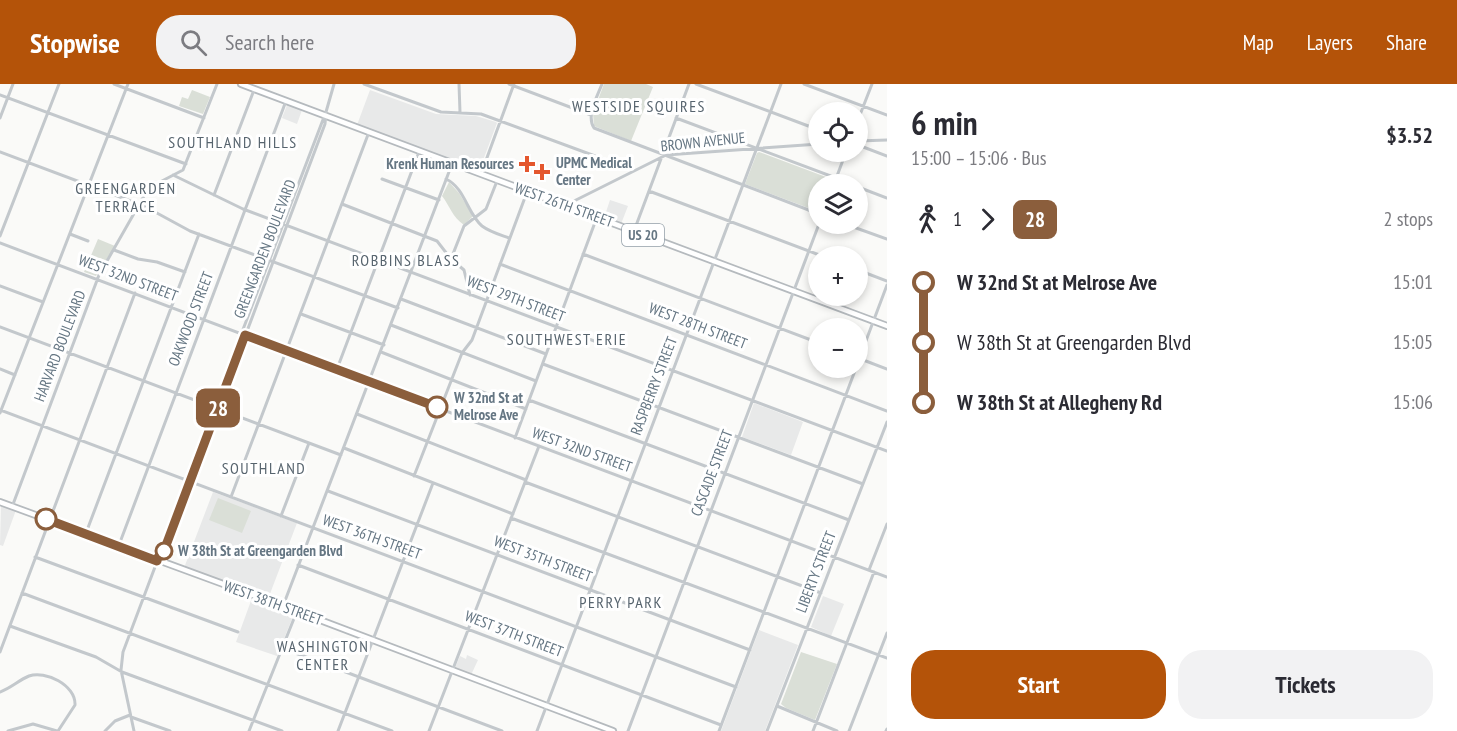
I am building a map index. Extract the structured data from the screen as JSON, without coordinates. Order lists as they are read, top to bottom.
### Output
{
  "streets": {
    "main road": ["WEST 26TH STREET", "US 20", "WEST 38TH STREET"],
    "street": [
      "BROWN AVENUE",
      "GREENGARDEN BOULEVARD",
      "WEST 32ND STREET",
      "WEST 29TH STREET",
      "OAKWOOD STREET",
      "WEST 28TH STREET",
      "HARVARD BOULEVARD",
      "RASPBERRY STREET",
      "CASCADE STREET",
      "WEST 36TH STREET",
      "WEST 35TH STREET",
      "LIBERTY STREET",
      "WEST 37TH STREET"
    ]
  },
  "crossings": [
    ["BROWN AVENUE", "WEST 26TH STREET"],
    ["BROWN AVENUE", "RASPBERRY STREET"],
    ["WEST 26TH STREET", "GREENGARDEN BOULEVARD"],
    ["WEST 26TH STREET", "OAKWOOD STREET"],
    ["WEST 26TH STREET", "RASPBERRY STREET"],
    ["WEST 26TH STREET", "CASCADE STREET"],
    ["GREENGARDEN BOULEVARD", "WEST 32ND STREET"],
    ["GREENGARDEN BOULEVARD", "WEST 29TH STREET"],
    ["GREENGARDEN BOULEVARD", "WEST 36TH STREET"],
    ["GREENGARDEN BOULEVARD", "WEST 38TH STREET"],
    ["WEST 32ND STREET", "OAKWOOD STREET"],
    ["WEST 32ND STREET", "HARVARD BOULEVARD"],
    ["WEST 32ND STREET", "RASPBERRY STREET"],
    ["WEST 32ND STREET", "CASCADE STREET"],
    ["WEST 32ND STREET", "LIBERTY STREET"],
    ["WEST 29TH STREET", "OAKWOOD STREET"],
    ["WEST 29TH STREET", "HARVARD BOULEVARD"],
    ["WEST 29TH STREET", "RASPBERRY STREET"],
    ["WEST 29TH STREET", "CASCADE STREET"],
    ["WEST 29TH STREET", "LIBERTY STREET"],
    ["OAKWOOD STREET", "WEST 36TH STREET"],
    ["OAKWOOD STREET", "WEST 38TH STREET"],
    ["WEST 28TH STREET", "RASPBERRY STREET"],
    ["WEST 28TH STREET", "CASCADE STREET"],
    ["HARVARD BOULEVARD", "WEST 36TH STREET"],
    ["HARVARD BOULEVARD", "WEST 38TH STREET"],
    ["RASPBERRY STREET", "WEST 36TH STREET"],
    ["RASPBERRY STREET", "WEST 35TH STREET"],
    ["RASPBERRY STREET", "WEST 38TH STREET"],
    ["RASPBERRY STREET", "WEST 37TH STREET"],
    ["CASCADE STREET", "WEST 36TH STREET"],
    ["CASCADE STREET", "WEST 35TH STREET"],
    ["CASCADE STREET", "WEST 37TH STREET"]
  ],
  "districts": [
    "WESTSIDE SQUIRES",
    "SOUTHLAND HILLS",
    "GREENGARDEN TERRACE",
    "ROBBINS BLASS",
    "SOUTHWEST ERIE",
    "SOUTHLAND",
    "PERRY PARK",
    "WASHINGTON CENTER"
  ],
  "places": {
    "health": ["Krenk Human Resources", "UPMC Medical Center"],
    "other": ["W 32nd St at Melrose Ave", "W 38th St at Greengarden Blvd"]
  },
  "lines": ["bus line 28"],
  "page": {
    "header": "Stopwise",
    "search": "Search here",
    "nav": ["Map", "Layers", "Share"],
    "on_map": "28",
    "heading": ["6 min", "15:00 – 15:06 · Bus", "$3.52"],
    "map_buttons": ["+", "−"],
    "legs": ["1", "28", "2 stops"],
    "list": [
      {
        "name": "W 32nd St at Melrose Ave",
        "value": "15:01"
      },
      {
        "name": "W 38th St at Greengarden Blvd",
        "value": "15:05"
      },
      {
        "name": "W 38th St at Allegheny Rd",
        "value": "15:06"
      }
    ],
    "buttons": ["Start", "Tickets"]
  }
}
